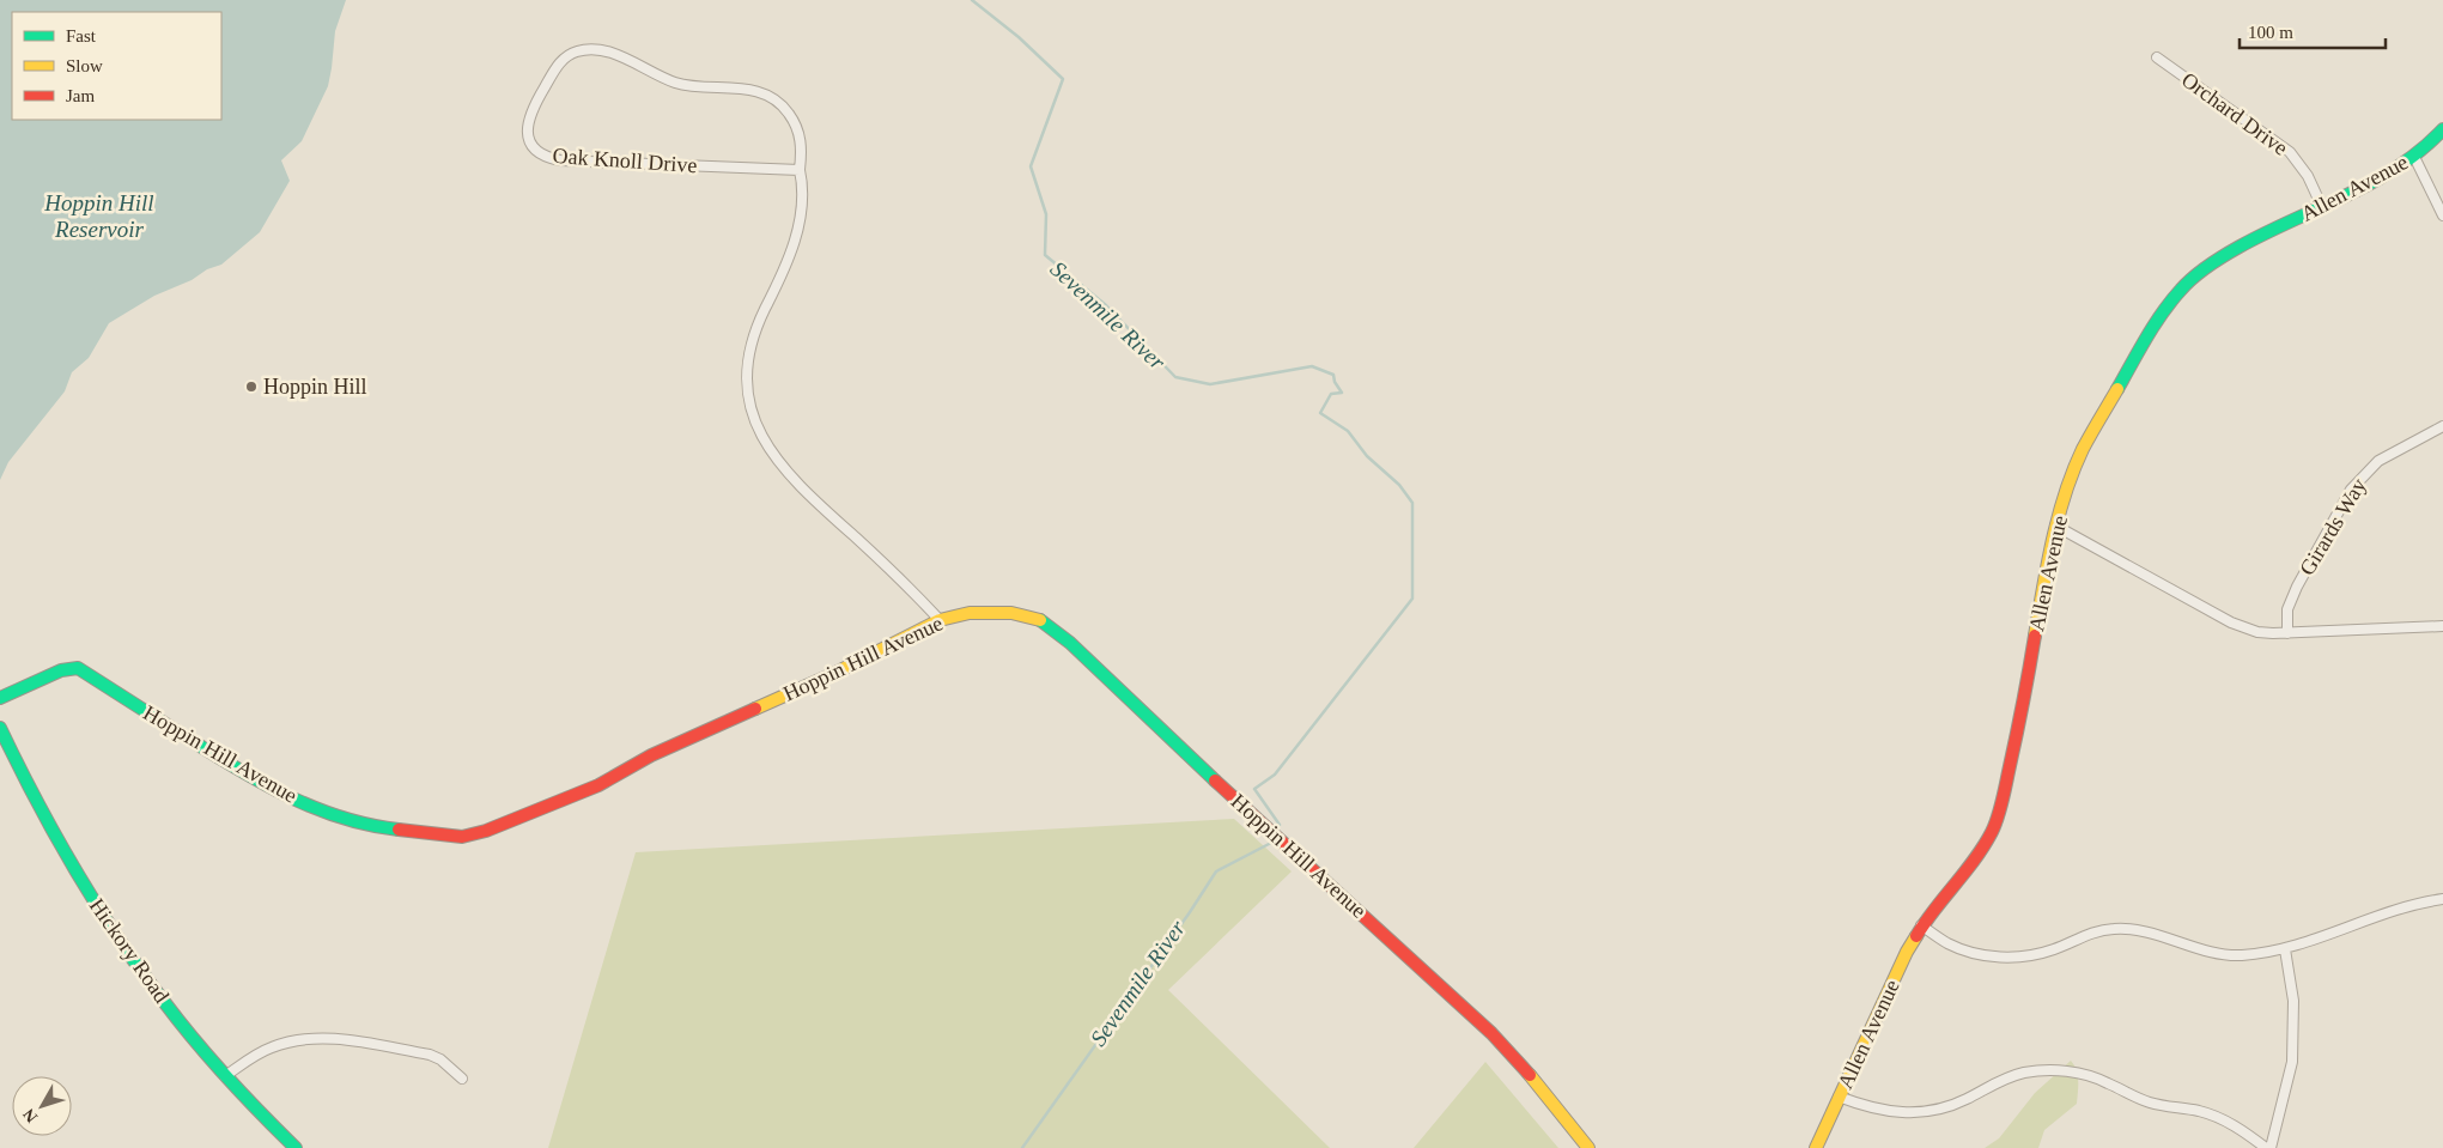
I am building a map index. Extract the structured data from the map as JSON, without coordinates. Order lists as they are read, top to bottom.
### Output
{
  "streets": {
    "street": [
      "Orchard Drive",
      "Oak Knoll Drive",
      "Allen Avenue",
      "Girards Way",
      "Hoppin Hill Avenue",
      "Hickory Road"
    ]
  },
  "crossings": [
    ["Orchard Drive", "Allen Avenue"],
    ["Oak Knoll Drive", "Hoppin Hill Avenue"]
  ],
  "water": ["Hoppin Hill Reservoir", "Sevenmile River"],
  "places": ["Hoppin Hill"],
  "legend": ["Fast", "Slow", "Jam"],
  "scale_bar": "100 m",
  "north": "bottom left"
}
